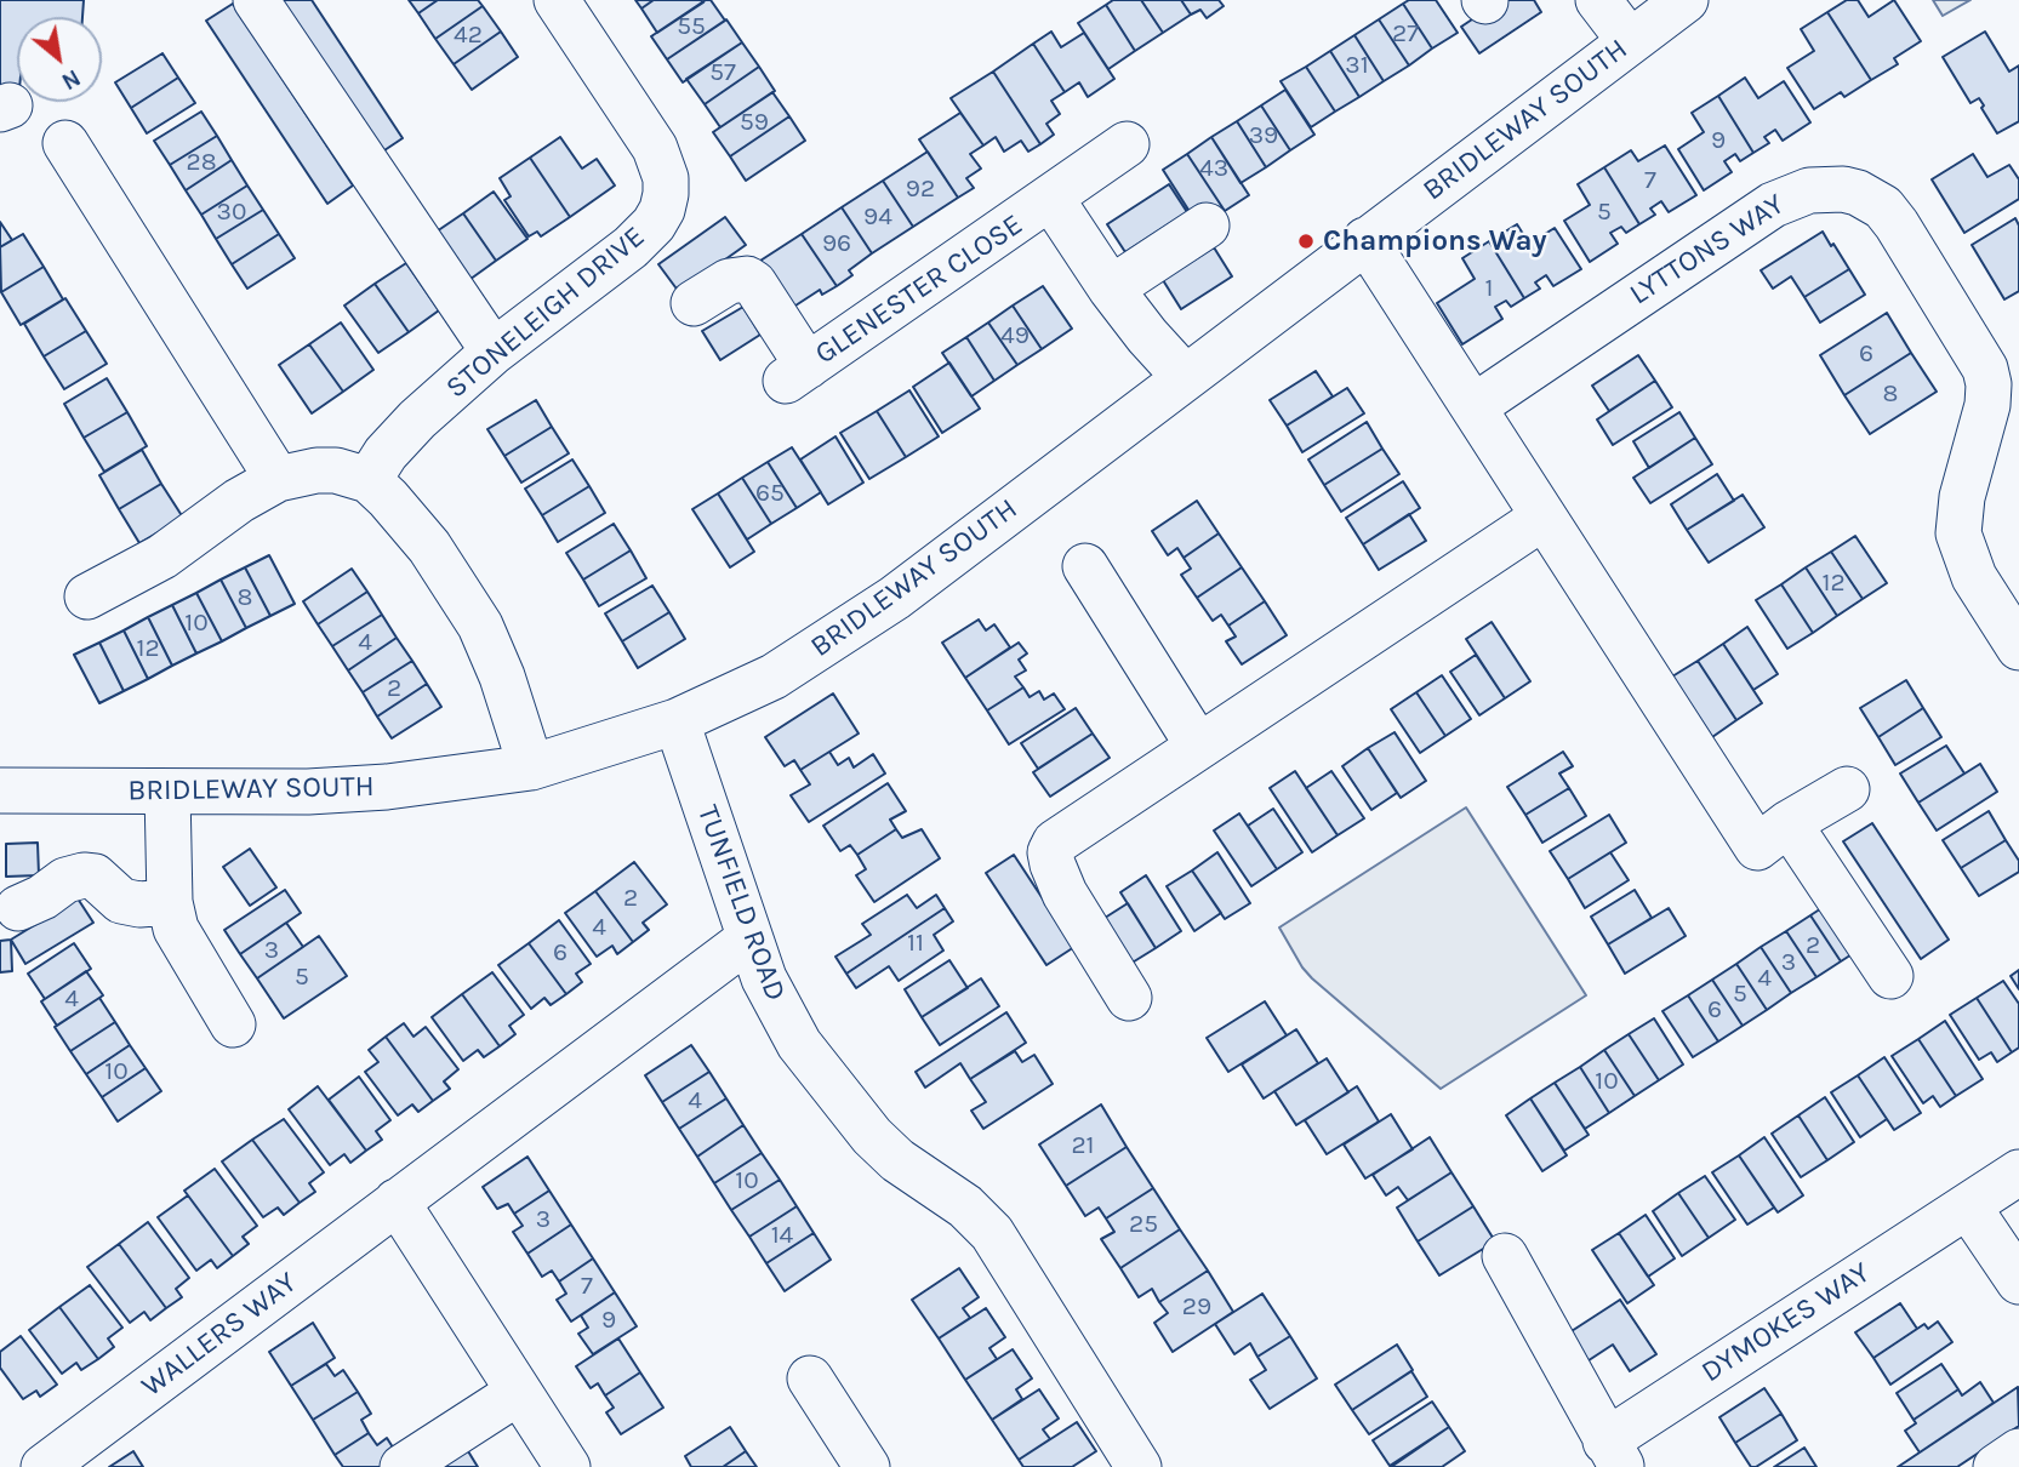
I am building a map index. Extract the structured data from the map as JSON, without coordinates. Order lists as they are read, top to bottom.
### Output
{
  "streets": {
    "street": [
      "BRIDLEWAY SOUTH",
      "LYTTONS WAY",
      "GLENESTER CLOSE",
      "STONELEIGH DRIVE",
      "TUNFIELD ROAD",
      "DYMOKES WAY",
      "WALLERS WAY"
    ]
  },
  "crossings": [
    ["BRIDLEWAY SOUTH", "GLENESTER CLOSE"],
    ["BRIDLEWAY SOUTH", "TUNFIELD ROAD"],
    ["TUNFIELD ROAD", "WALLERS WAY"]
  ],
  "places": ["Champions Way"],
  "house_numbers": [
    "55",
    "27",
    "42",
    "31",
    "57",
    "59",
    "39",
    "9",
    "28",
    "43",
    "7",
    "92",
    "30",
    "5",
    "94",
    "96",
    "1",
    "49",
    "6",
    "8",
    "65",
    "12",
    "8",
    "10",
    "4",
    "12",
    "2",
    "2",
    "4",
    "11",
    "2",
    "3",
    "6",
    "3",
    "5",
    "4",
    "5",
    "4",
    "6",
    "10",
    "10",
    "4",
    "21",
    "10",
    "3",
    "25",
    "14",
    "7",
    "29",
    "9"
  ],
  "north": "bottom right"
}
